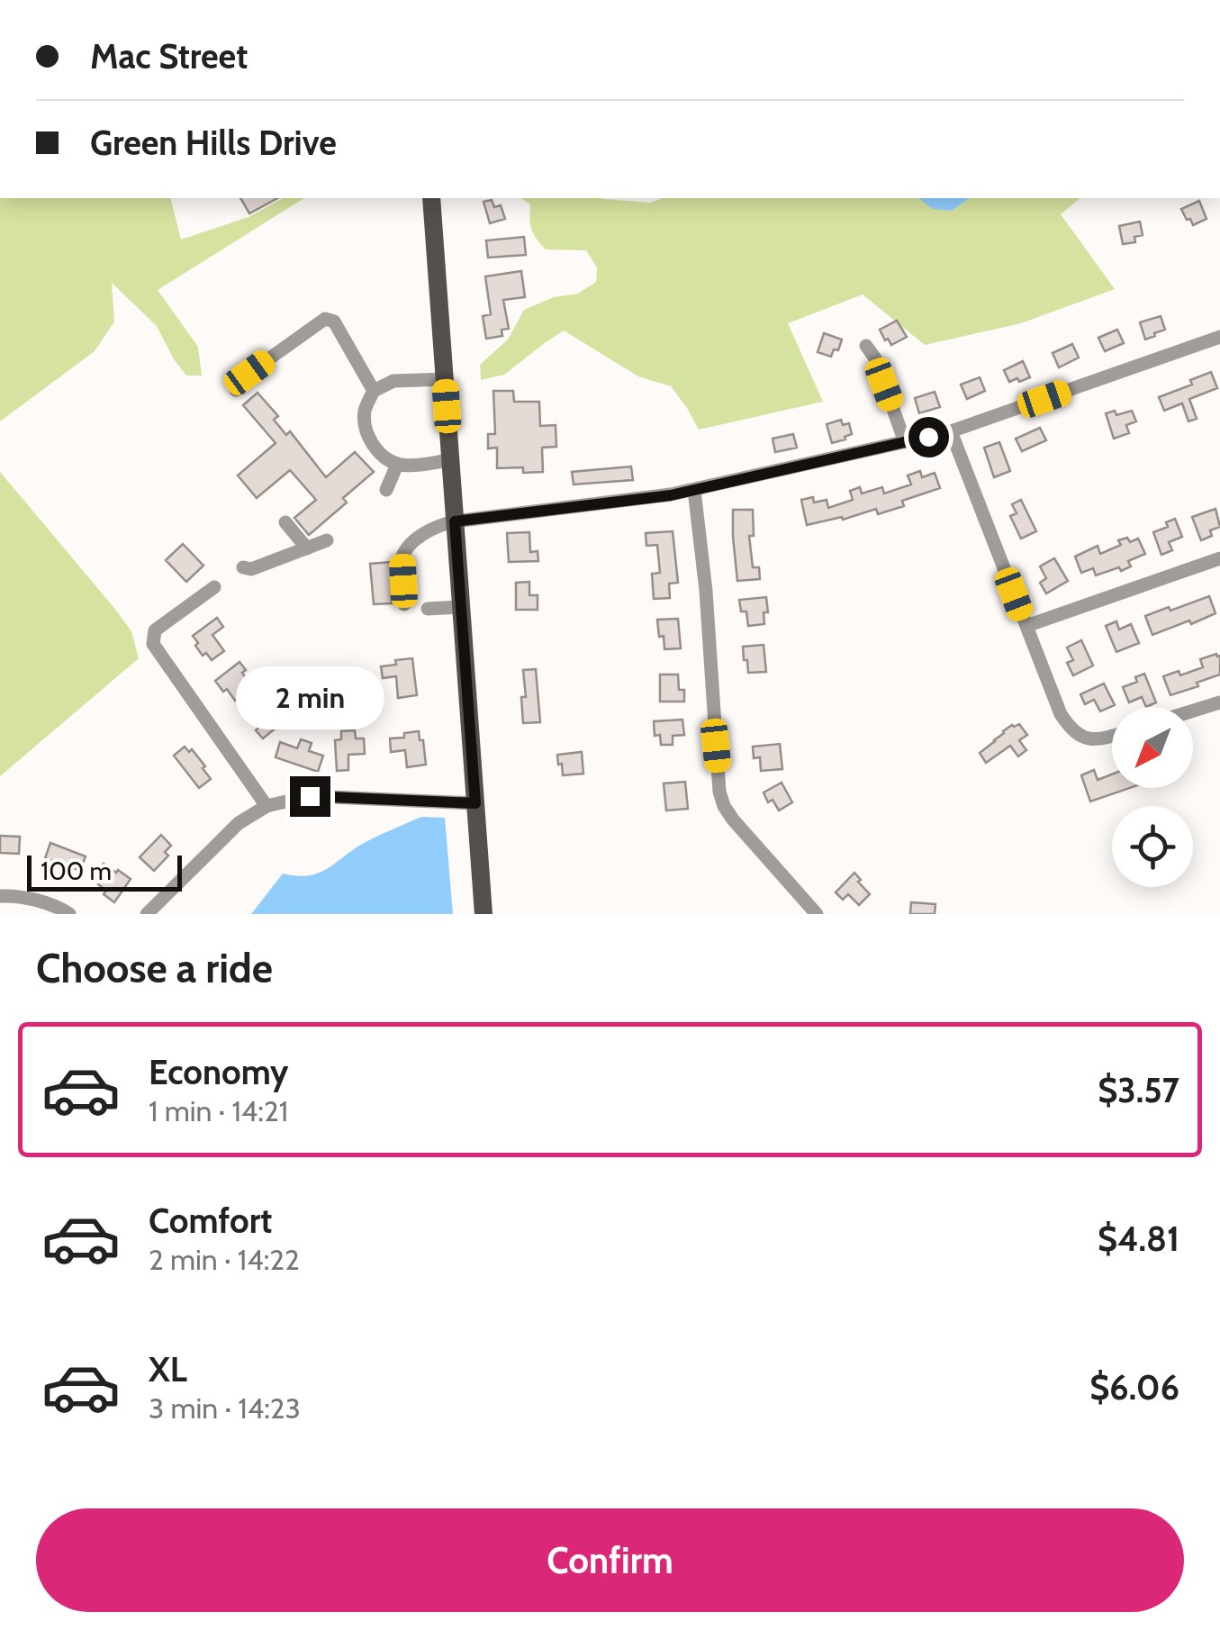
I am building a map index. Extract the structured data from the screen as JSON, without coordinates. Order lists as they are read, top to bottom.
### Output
{
  "scale_bar": "100 m",
  "north": "bottom left",
  "page": {
    "banner": ["Mac Street", "Green Hills Drive"],
    "bubble": "2 min",
    "scale": "100 m",
    "heading": "Choose a ride",
    "list": [
      {
        "name": "Economy",
        "note": "1 min · 14:21",
        "value": "$3.57"
      },
      {
        "name": "Comfort",
        "note": "2 min · 14:22",
        "value": "$4.81"
      },
      {
        "name": "XL",
        "note": "3 min · 14:23",
        "value": "$6.06"
      }
    ],
    "buttons": "Confirm"
  }
}
